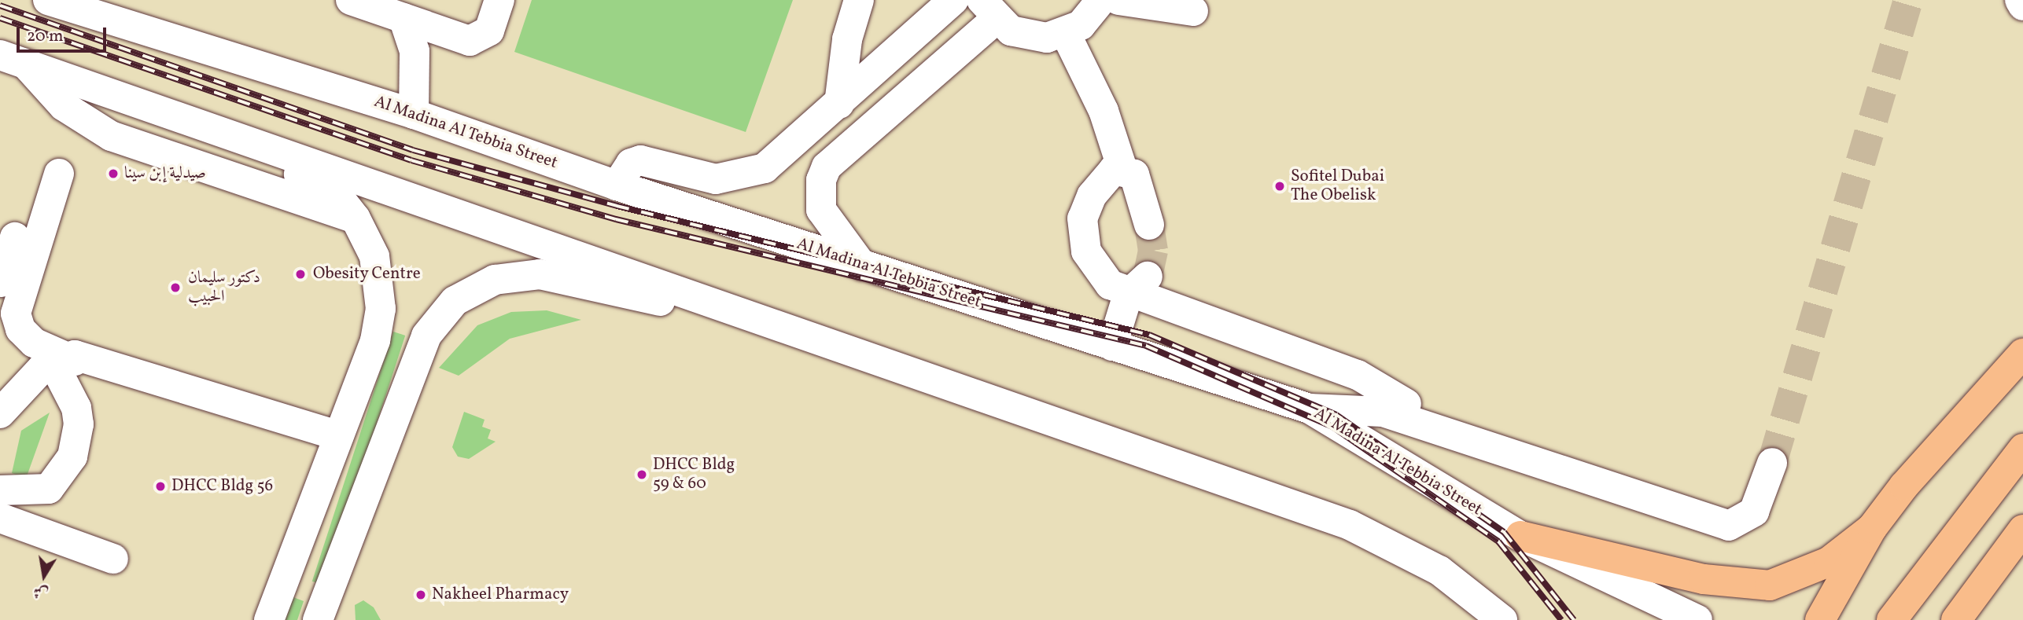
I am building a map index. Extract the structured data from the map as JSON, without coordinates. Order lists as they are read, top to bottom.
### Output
{
  "streets": {
    "street": ["Al Madina Al Tebbia Street"]
  },
  "places": [
    "صيدلية إبن سينا",
    "Sofitel Dubai The Obelisk",
    "Obesity Centre",
    "دكتور سليمان الحبيب",
    "DHCC Bldg 59 & 60",
    "DHCC Bldg 56",
    "Nakheel Pharmacy"
  ],
  "scale_bar": "20 m",
  "north": "bottom"
}
